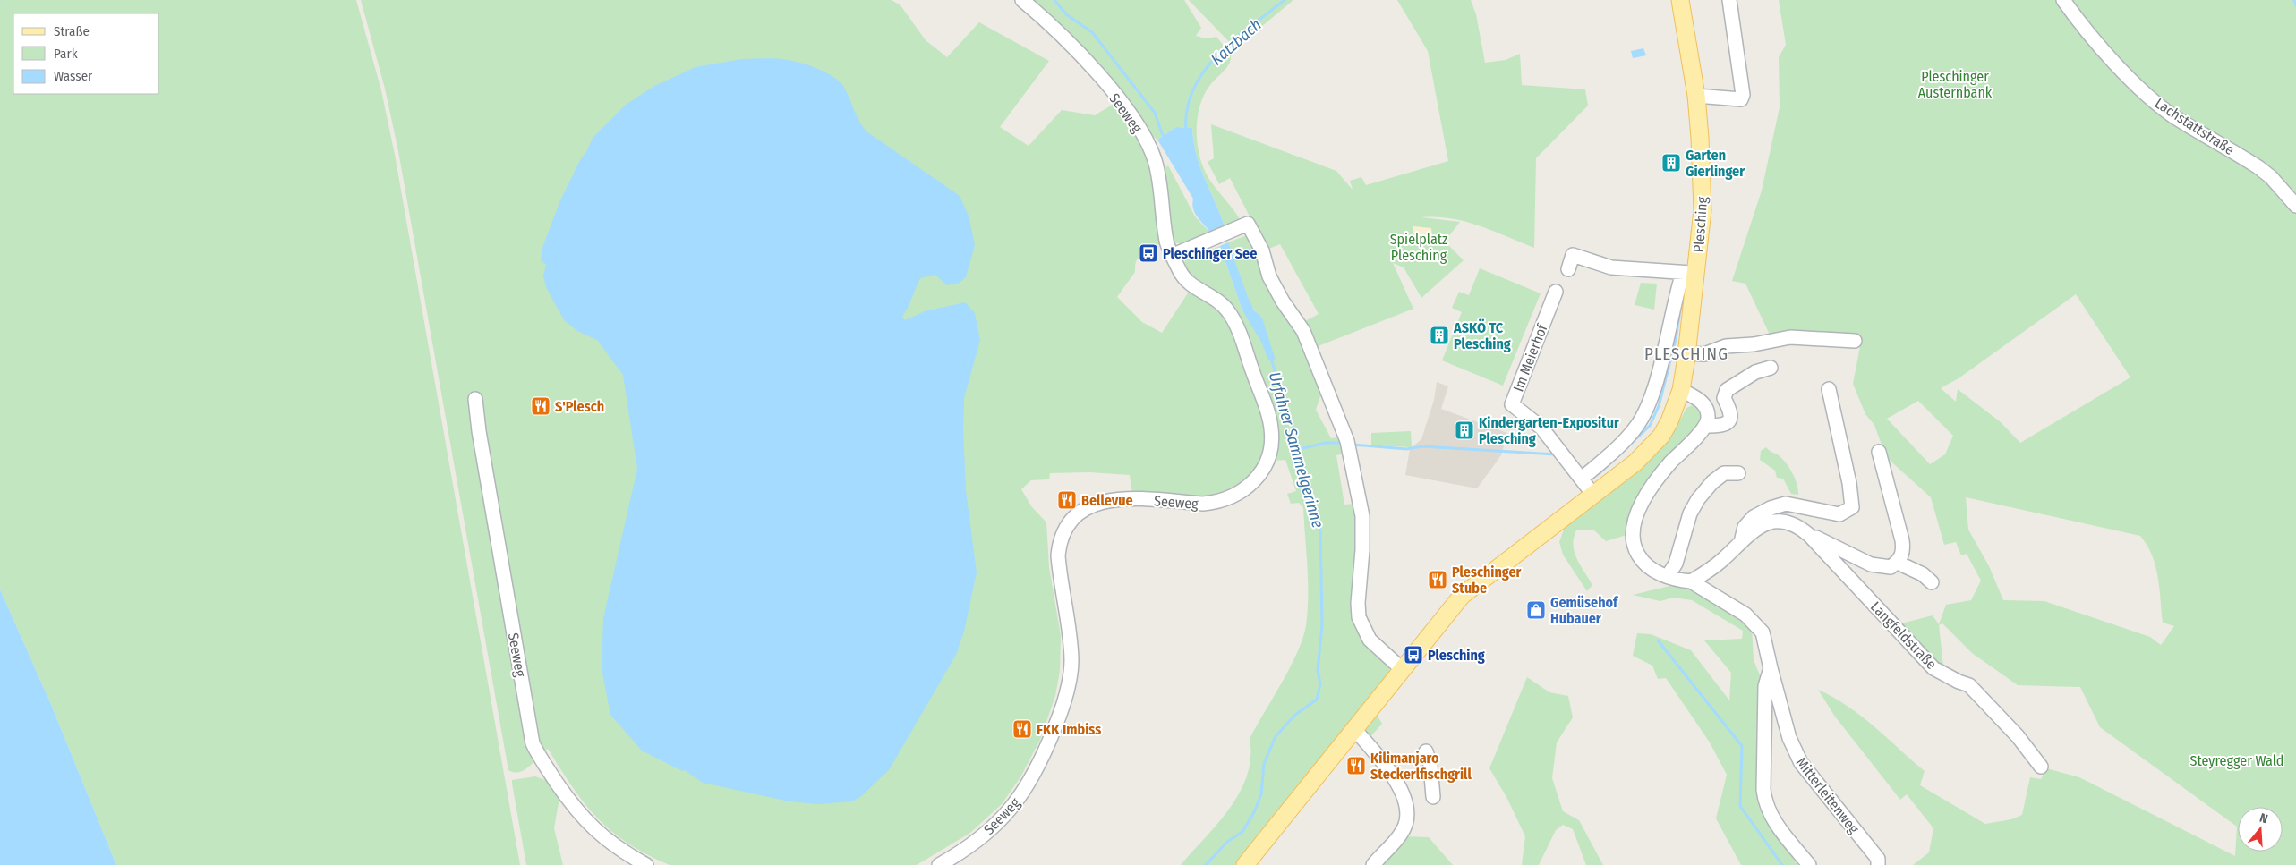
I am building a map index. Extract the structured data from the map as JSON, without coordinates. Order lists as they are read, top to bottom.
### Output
{
  "streets": {
    "main road": ["Plesching"],
    "street": [
      "Seeweg",
      "Lachstattstraße",
      "Im Meierhof",
      "Langfeldstraße",
      "Mitterleitenweg"
    ]
  },
  "crossings": [
    ["Plesching", "Im Meierhof"],
    ["Langfeldstraße", "Mitterleitenweg"]
  ],
  "districts": ["PLESCHING"],
  "water": ["Katzbach", "Urfahrer Sammelgerinne"],
  "parks": ["Pleschinger Austernbank", "Spielplatz Plesching", "Steyregger Wald"],
  "places": {
    "building": ["Garten Gierlinger", "ASKÖ TC Plesching", "Kindergarten-Expositur Plesching"],
    "bus stop": ["Pleschinger See", "Plesching"],
    "restaurant": [
      "S'Plesch",
      "Bellevue",
      "Pleschinger Stube",
      "FKK Imbiss",
      "Kilimanjaro Steckerlfischgrill"
    ],
    "shop": ["Gemüsehof Hubauer"]
  },
  "legend": ["Straße", "Park", "Wasser"],
  "north": "top"
}
